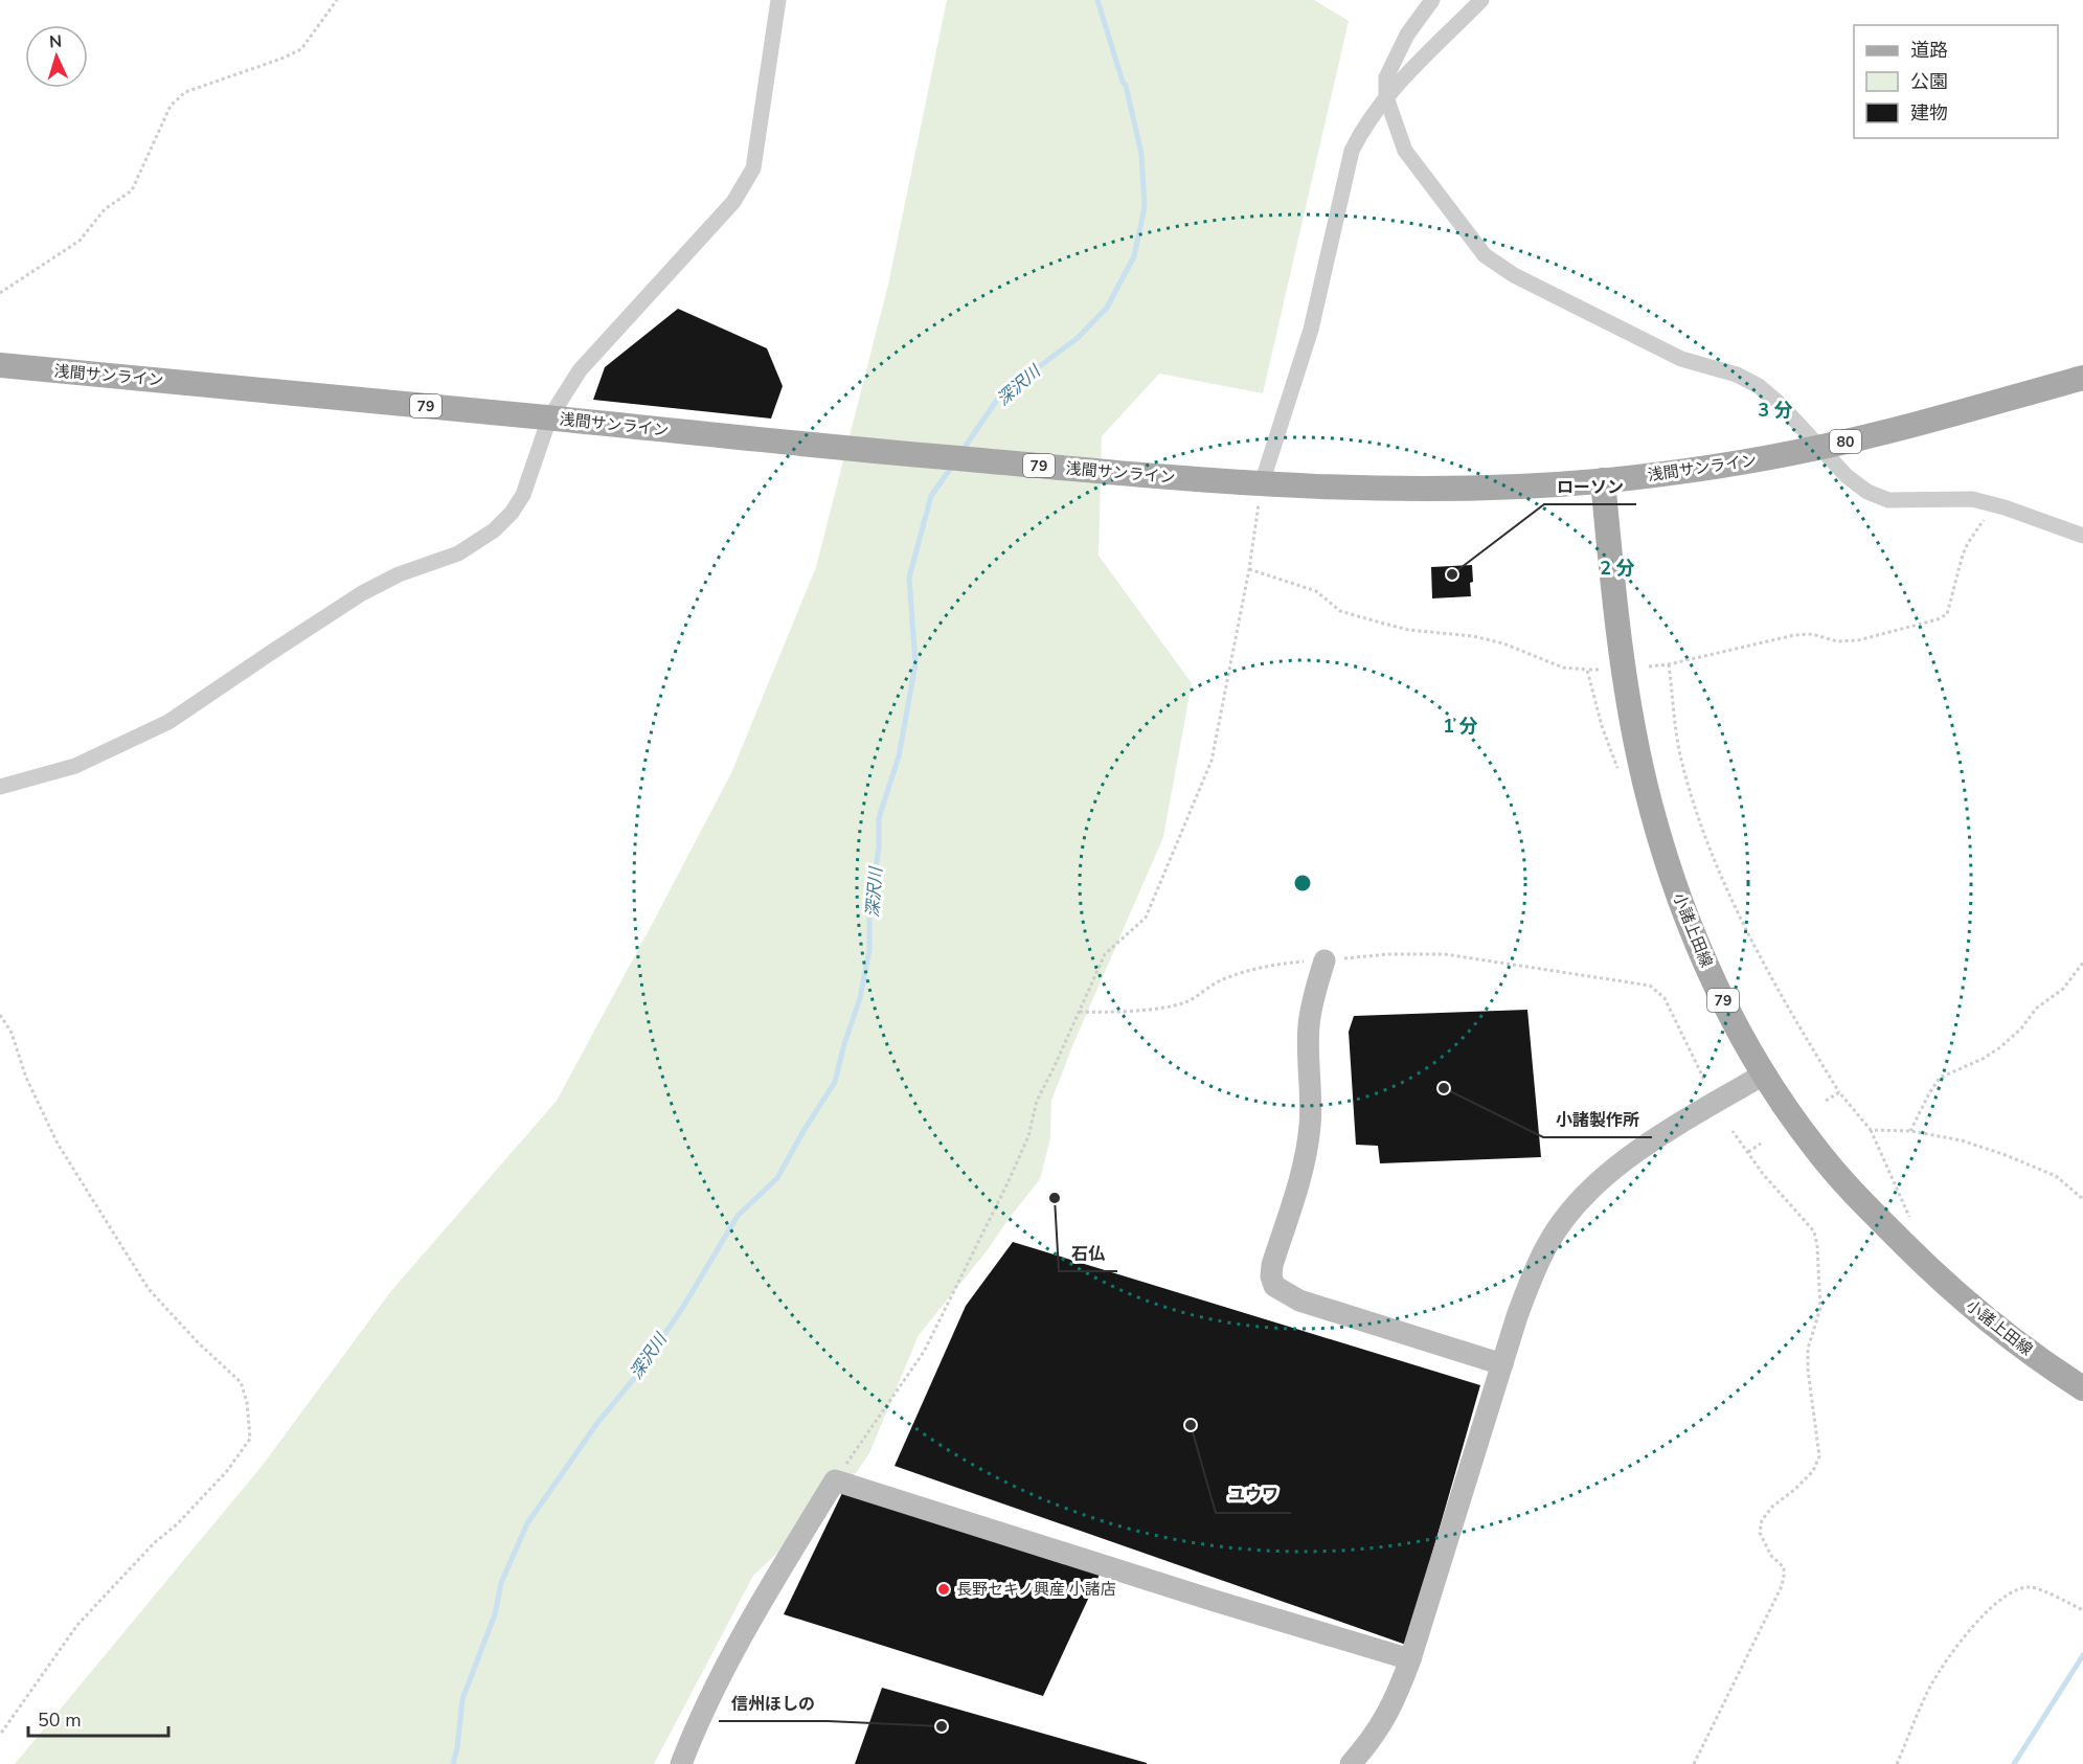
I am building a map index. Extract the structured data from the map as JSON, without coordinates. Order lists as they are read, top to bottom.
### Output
{
  "streets": {
    "main road": [
      "浅間サンライン",
      "79",
      "80",
      "小諸上田線"
    ]
  },
  "crossings": [
    ["浅間サンライン", "小諸上田線"]
  ],
  "water": ["深沢川"],
  "places": [
    "ローソン",
    "小諸製作所",
    "石仏",
    "ユウワ",
    "長野セキノ興産 小諸店",
    "信州ほしの"
  ],
  "legend": ["道路", "公園", "建物"],
  "scale_bar": "50 m",
  "north": "top",
  "rings": ["3 分", "2 分", "1 分"]
}
